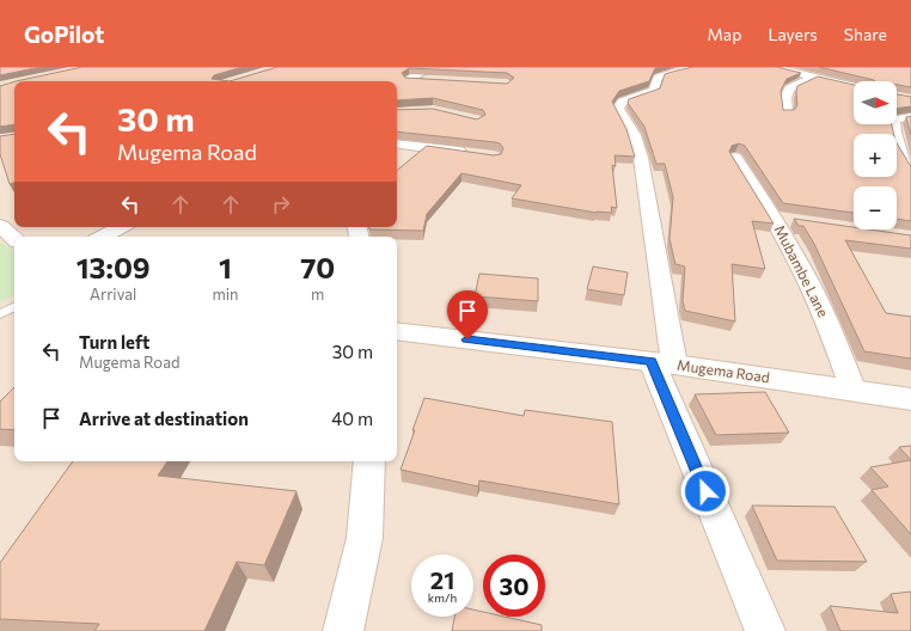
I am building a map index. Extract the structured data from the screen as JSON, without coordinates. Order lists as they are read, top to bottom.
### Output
{
  "streets": {
    "street": ["Mubambe Lane", "Mugema Road"]
  },
  "crossings": [
    ["Mubambe Lane", "Mugema Road"]
  ],
  "north": "right",
  "page": {
    "header": "GoPilot",
    "nav": ["Map", "Layers", "Share"],
    "map_buttons": ["+", "−"],
    "turn": ["30 m", "Mugema Road"],
    "eta": [
      "13:09",
      "Arrival",
      "1",
      "min",
      "70",
      "m"
    ],
    "list": [
      {
        "name": "Turn left",
        "note": "Mugema Road",
        "value": "30 m"
      },
      {
        "name": "Arrive at destination",
        "value": "40 m"
      }
    ],
    "speed": "21 km/h",
    "limit": "30"
  }
}
